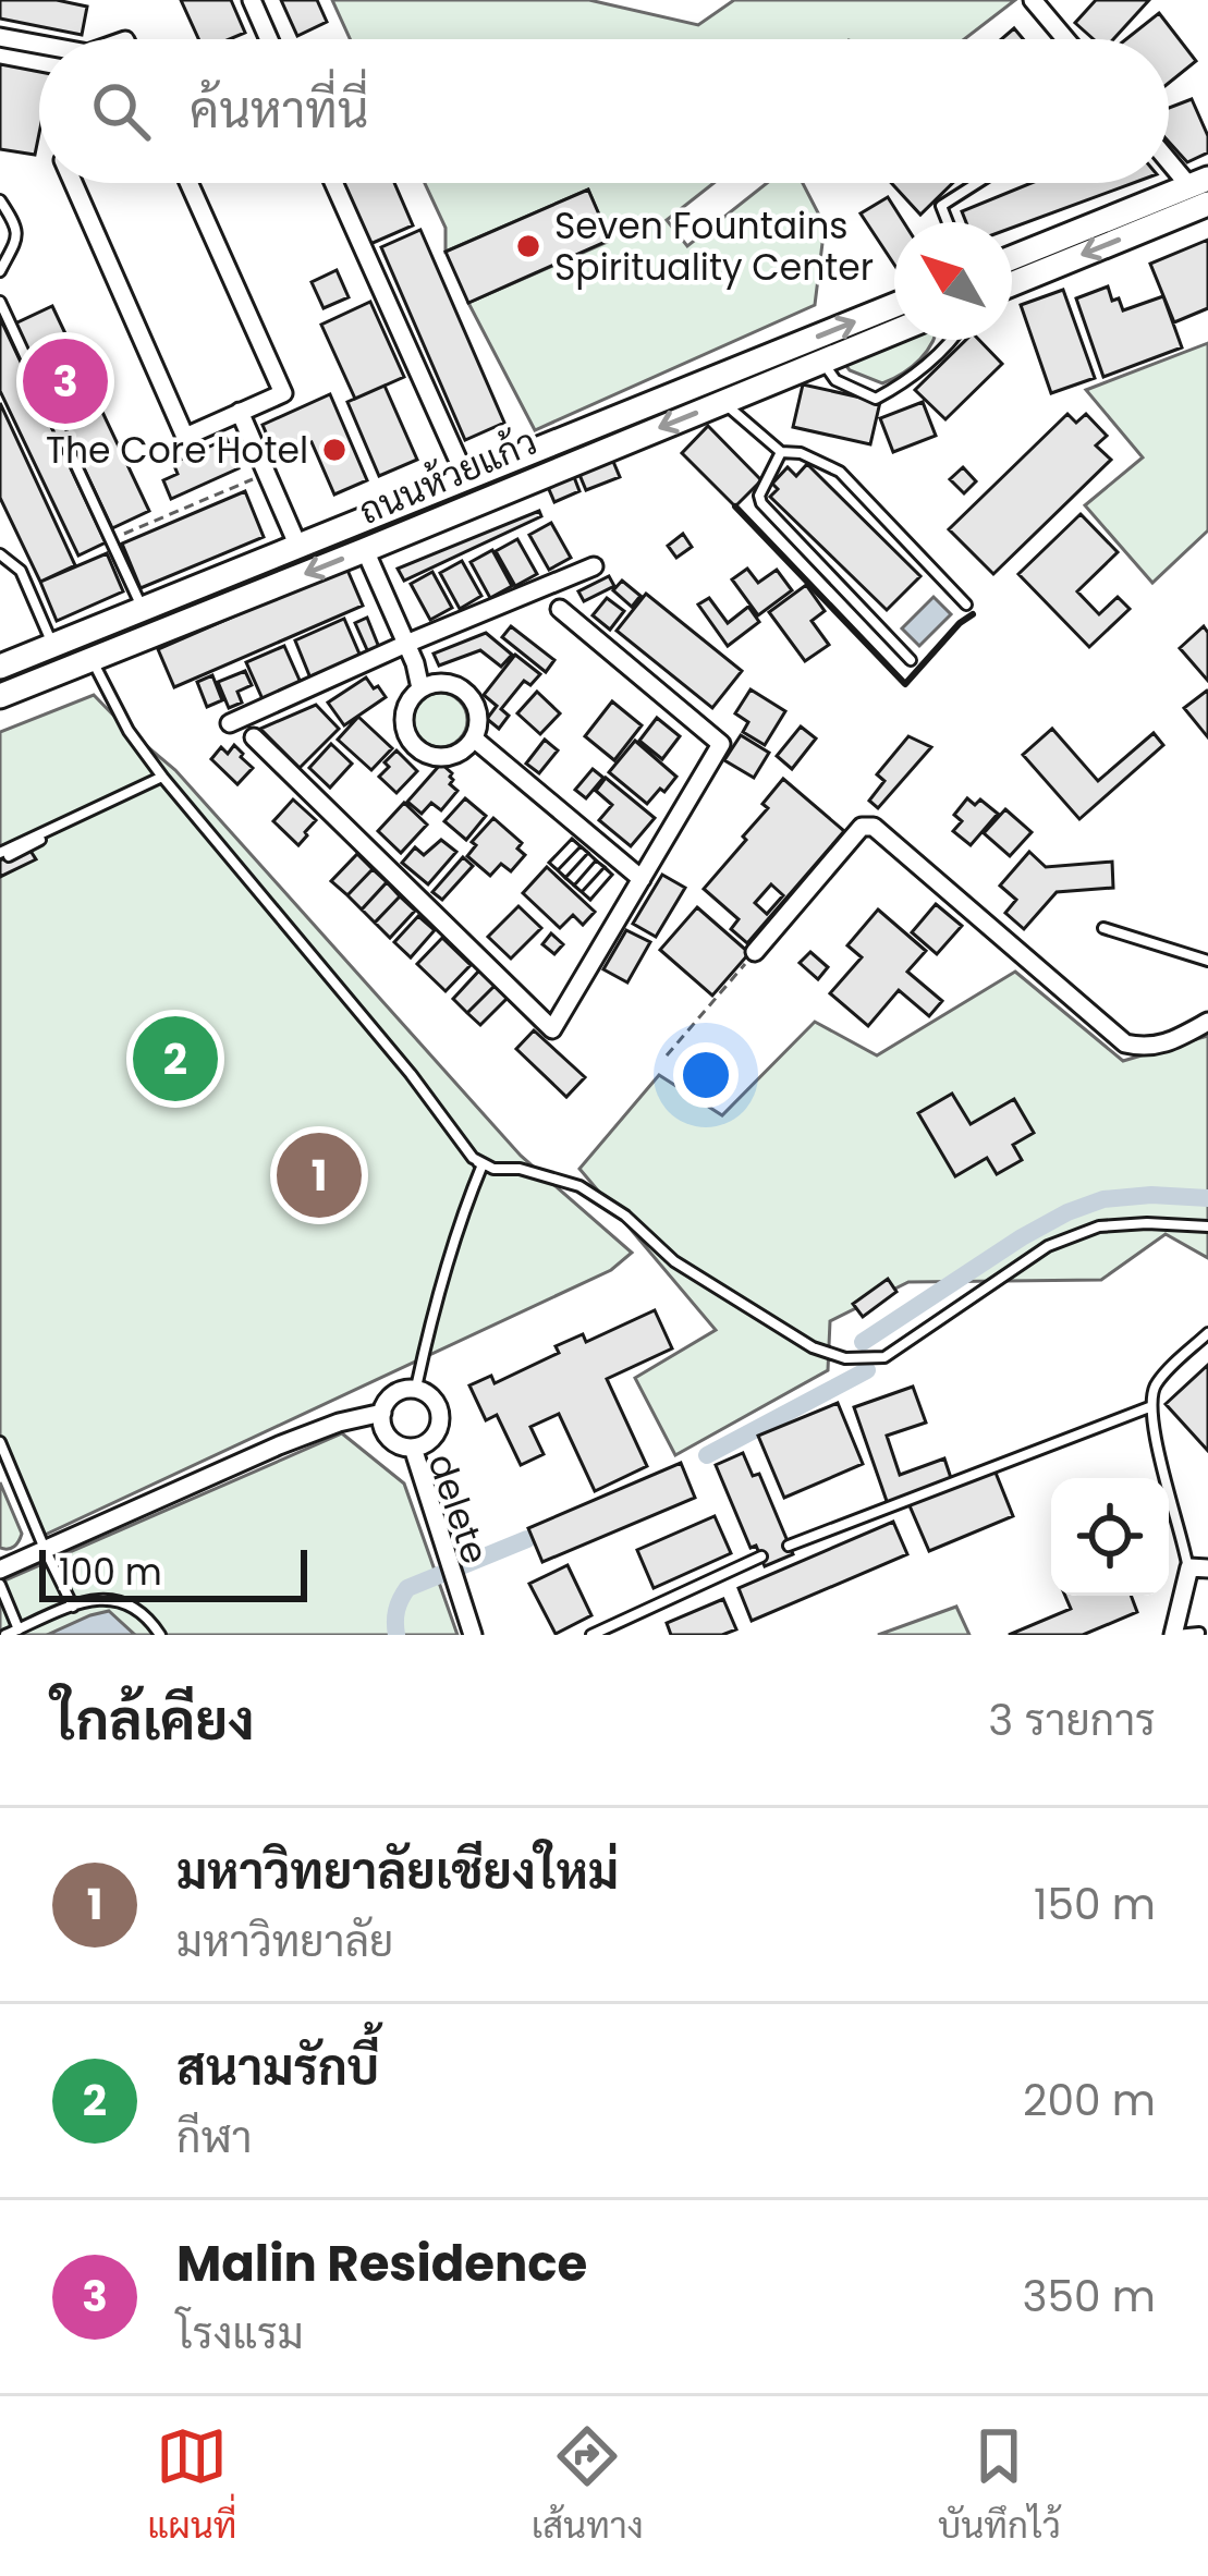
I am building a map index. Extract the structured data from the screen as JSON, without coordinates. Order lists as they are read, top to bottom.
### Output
{
  "streets": {
    "main road": ["ถนนห้วยแก้ว"]
  },
  "places": ["Seven Fountains Spirituality Center", "The Core Hotel"],
  "scale_bar": "100 m",
  "north": "top left",
  "page": {
    "search": "ค้นหาที่นี่",
    "pins": ["3", "2", "1"],
    "scale": "100 m",
    "heading": ["ใกล้เคียง", "3 รายการ"],
    "list": [
      {
        "mark": "1",
        "name": "มหาวิทยาลัยเชียงใหม่",
        "note": "มหาวิทยาลัย",
        "value": "150 m"
      },
      {
        "mark": "2",
        "name": "สนามรักบี้",
        "note": "กีฬา",
        "value": "200 m"
      },
      {
        "mark": "3",
        "name": "Malin Residence",
        "note": "โรงแรม",
        "value": "350 m"
      }
    ],
    "nav": ["แผนที่", "เส้นทาง", "บันทึกไว้"]
  }
}
